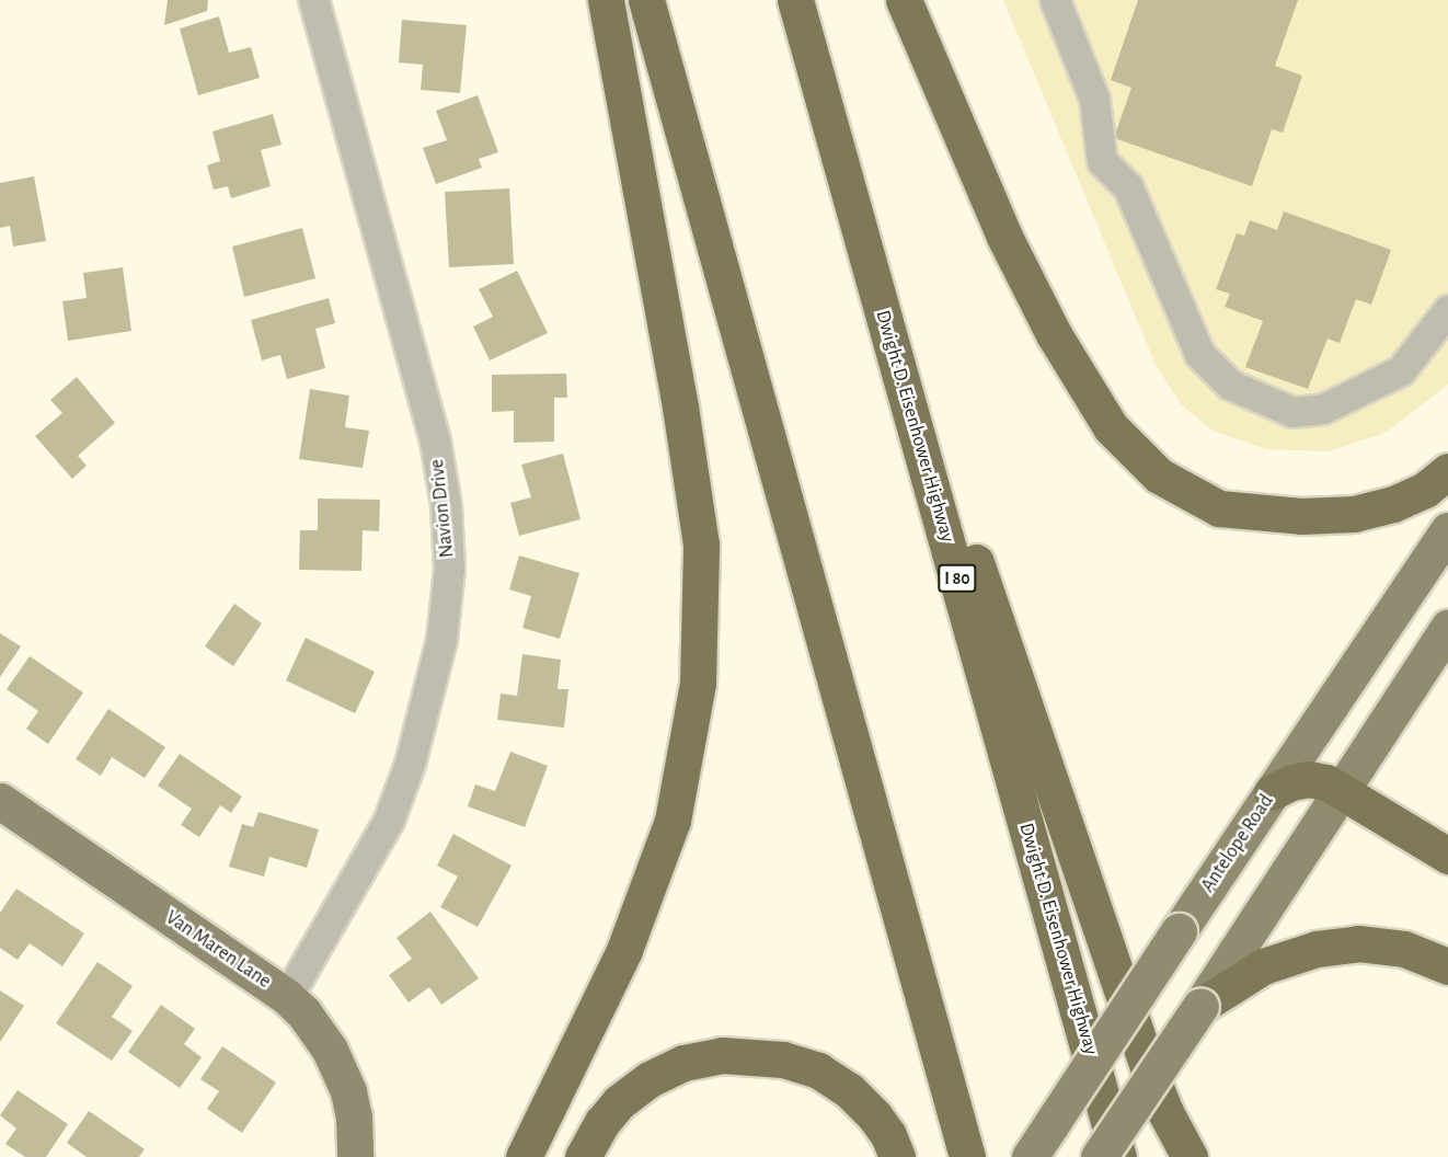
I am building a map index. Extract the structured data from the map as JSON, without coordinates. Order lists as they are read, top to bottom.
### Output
{
  "streets": {
    "highway": ["Dwight D. Eisenhower Highway", "I 80"],
    "main road": ["Antelope Road", "Van Maren Lane"],
    "street": ["Navion Drive"]
  },
  "crossings": [
    ["Navion Drive", "Van Maren Lane"]
  ]
}
